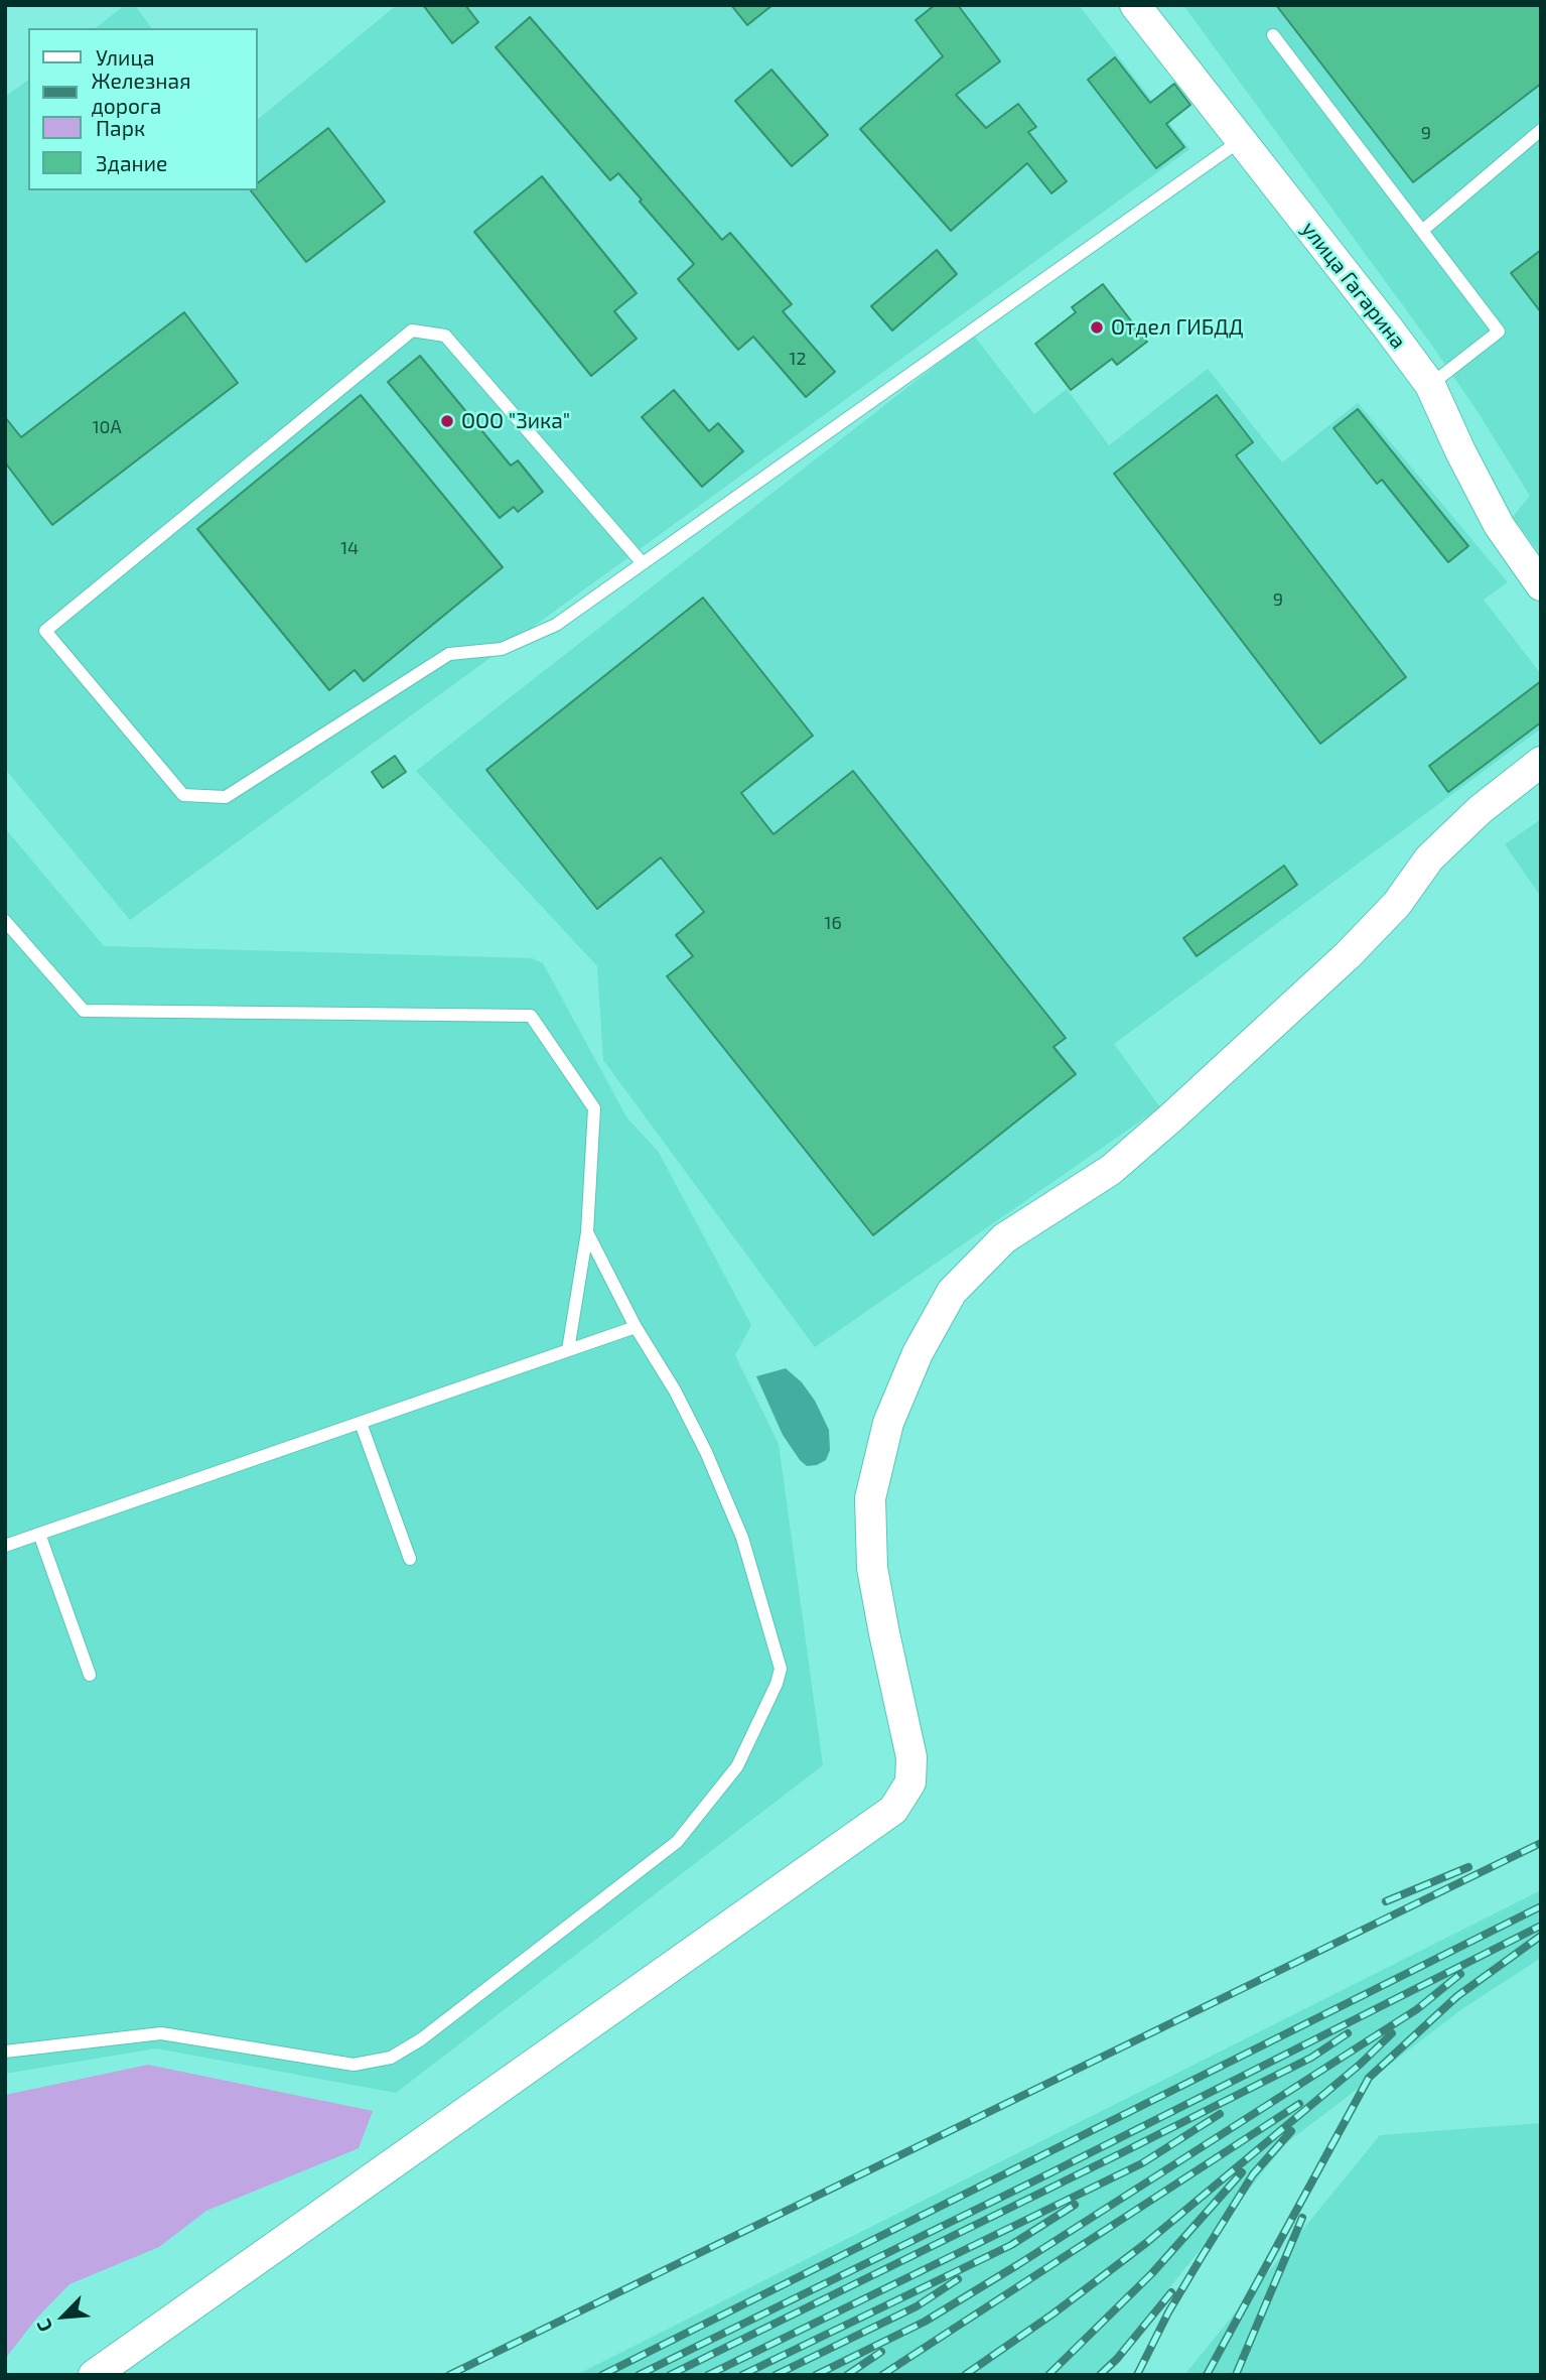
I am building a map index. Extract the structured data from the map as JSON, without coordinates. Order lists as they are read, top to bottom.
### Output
{
  "streets": {
    "street": ["улица Гагарина"]
  },
  "places": ["Отдел ГИБДД", "ООО \"Зика\""],
  "house_numbers": [
    "9",
    "12",
    "10А",
    "14",
    "9",
    "16"
  ],
  "legend": [
    "Улица",
    "Железная дорога",
    "Парк",
    "Здание"
  ],
  "north": "bottom left"
}
